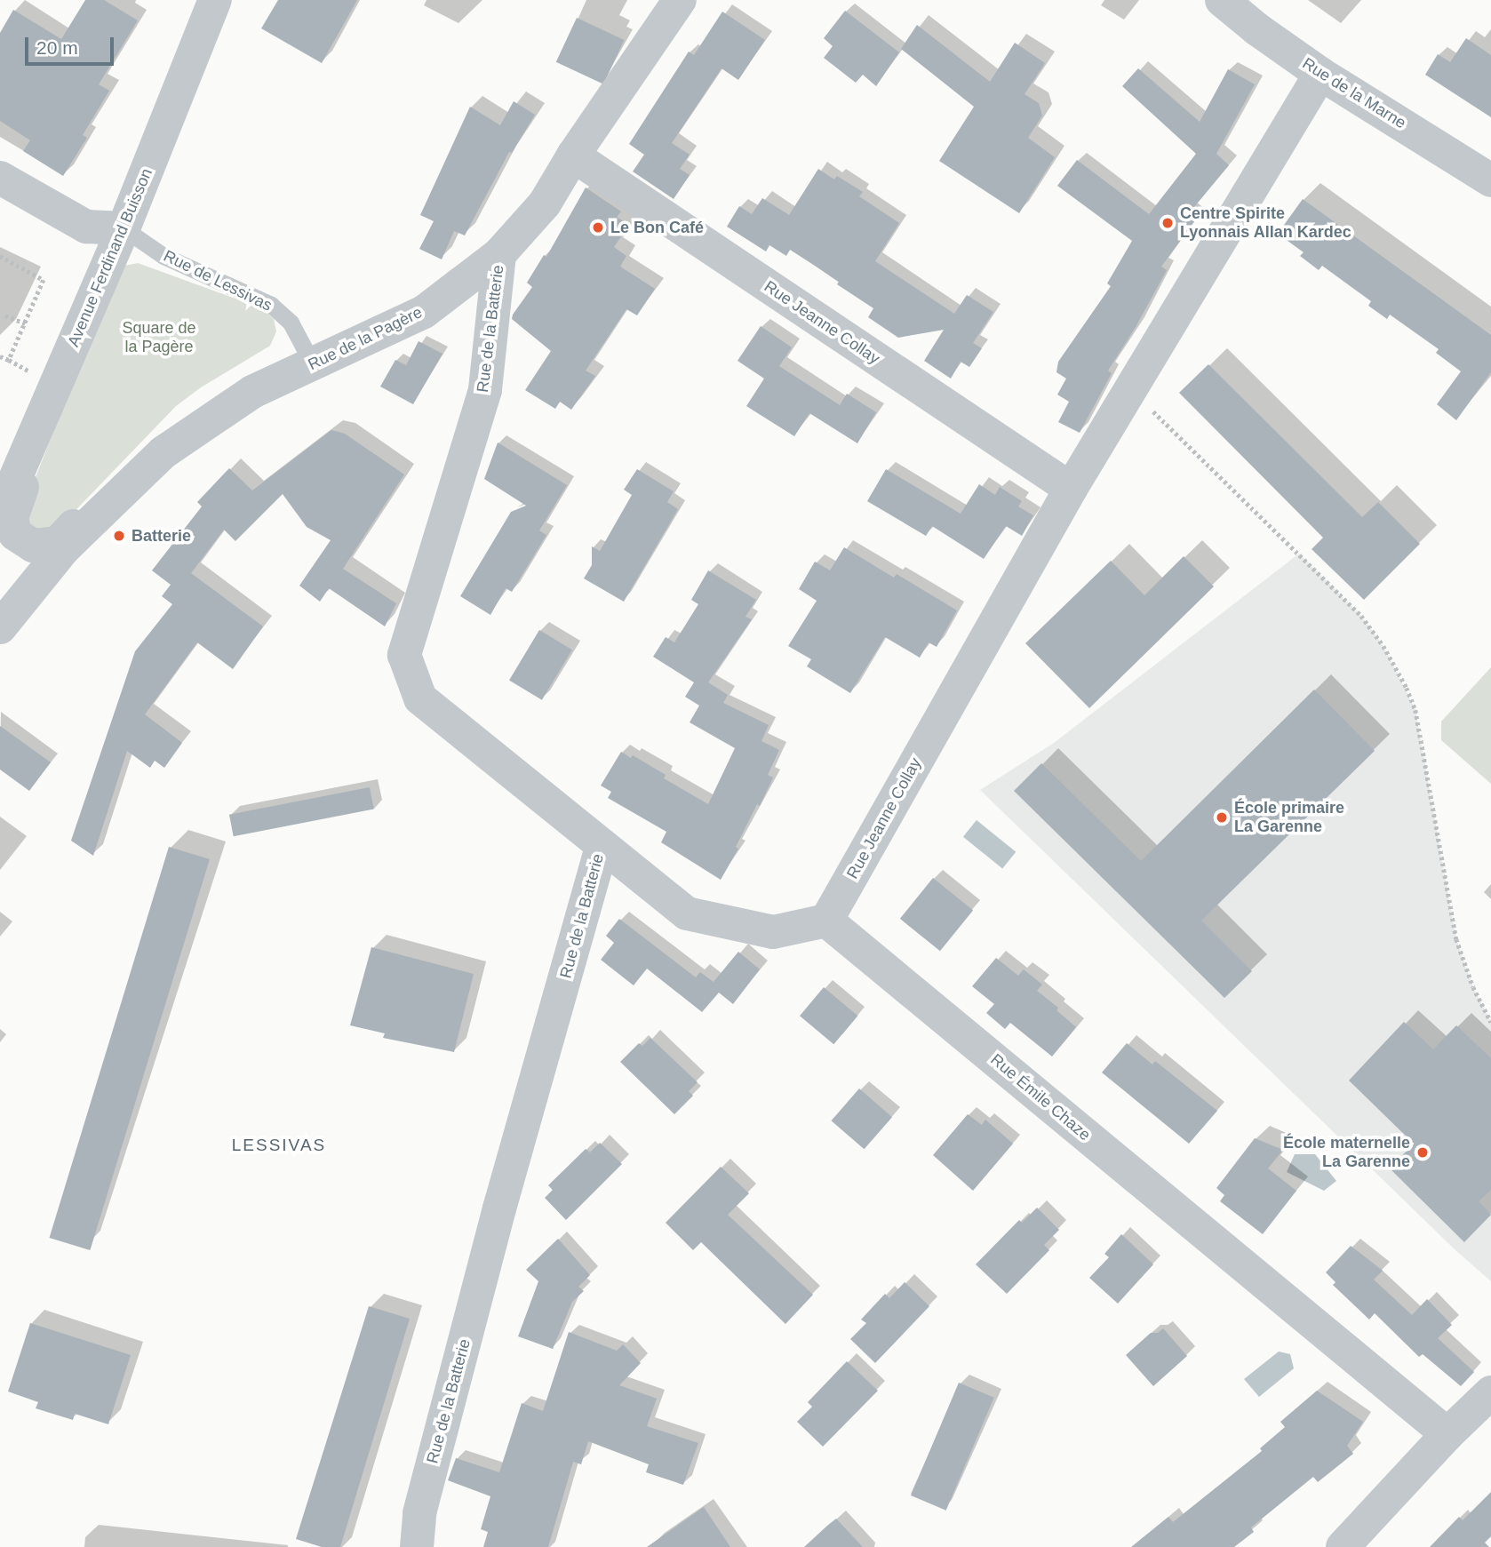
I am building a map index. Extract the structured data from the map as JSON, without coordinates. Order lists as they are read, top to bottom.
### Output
{
  "streets": {
    "street": [
      "Rue de la Marne",
      "Avenue Ferdinand Buisson",
      "Rue Jeanne Collay",
      "Rue de la Batterie",
      "Rue de la Pagère",
      "Rue Émile Chaze"
    ],
    "lane": ["Rue de Lessivas"]
  },
  "crossings": [
    ["Rue de la Marne", "Rue Jeanne Collay"],
    ["Avenue Ferdinand Buisson", "Rue de Lessivas"],
    ["Rue de Lessivas", "Rue de la Pagère"],
    ["Rue Jeanne Collay", "Rue de la Pagère"],
    ["Rue Jeanne Collay", "Rue Émile Chaze"],
    ["Rue de la Batterie", "Rue de la Pagère"]
  ],
  "districts": ["LESSIVAS"],
  "parks": ["Square de la Pagère"],
  "places": [
    "Centre Spirite Lyonnais Allan Kardec",
    "Le Bon Café",
    "Batterie",
    "École primaire La Garenne",
    "École maternelle La Garenne"
  ],
  "scale_bar": "20 m"
}
